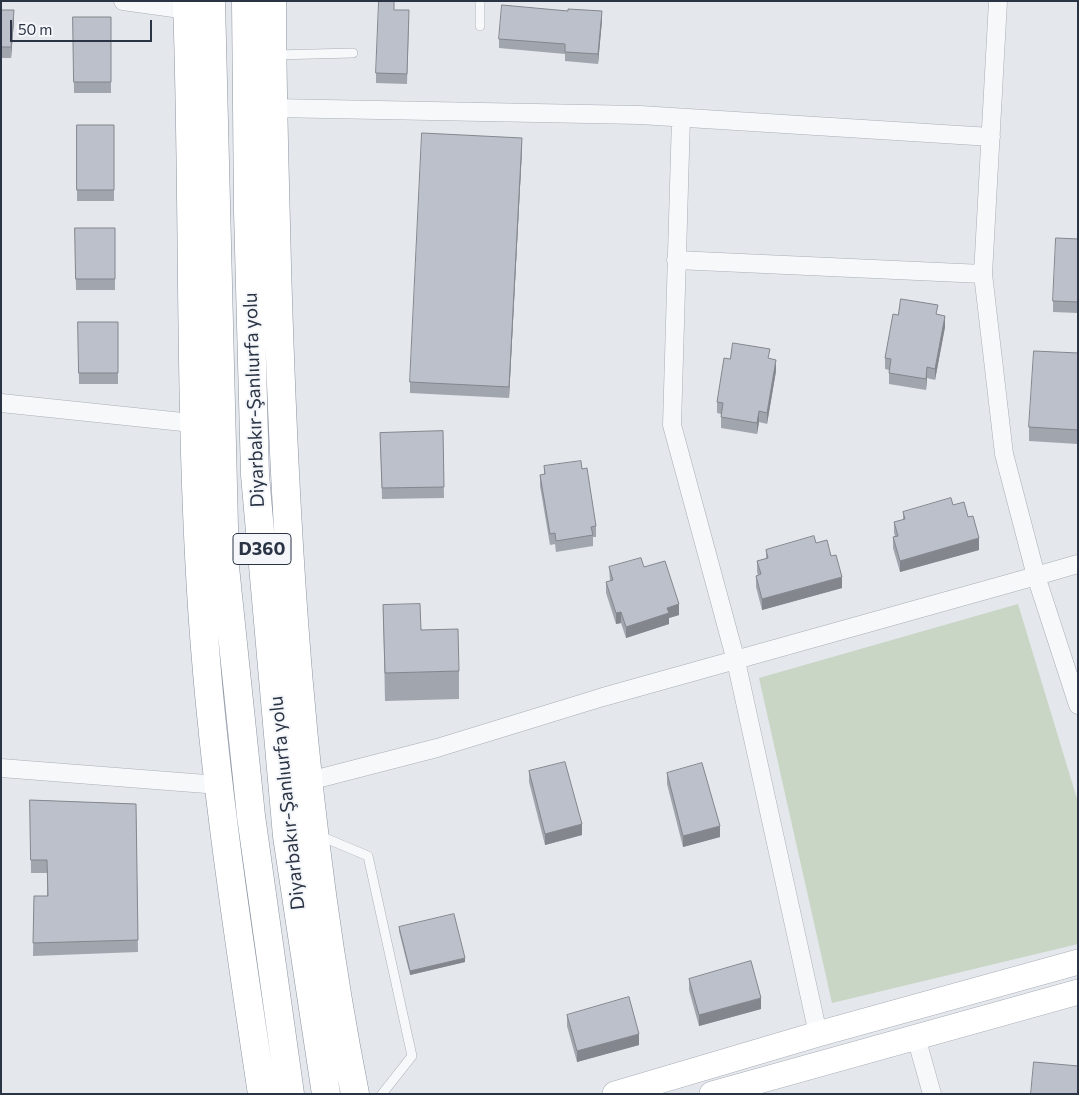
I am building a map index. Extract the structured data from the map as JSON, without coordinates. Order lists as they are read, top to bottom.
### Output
{
  "streets": {
    "highway": ["Diyarbakır-Şanlıurfa yolu", "D360"]
  },
  "scale_bar": "50 m"
}
